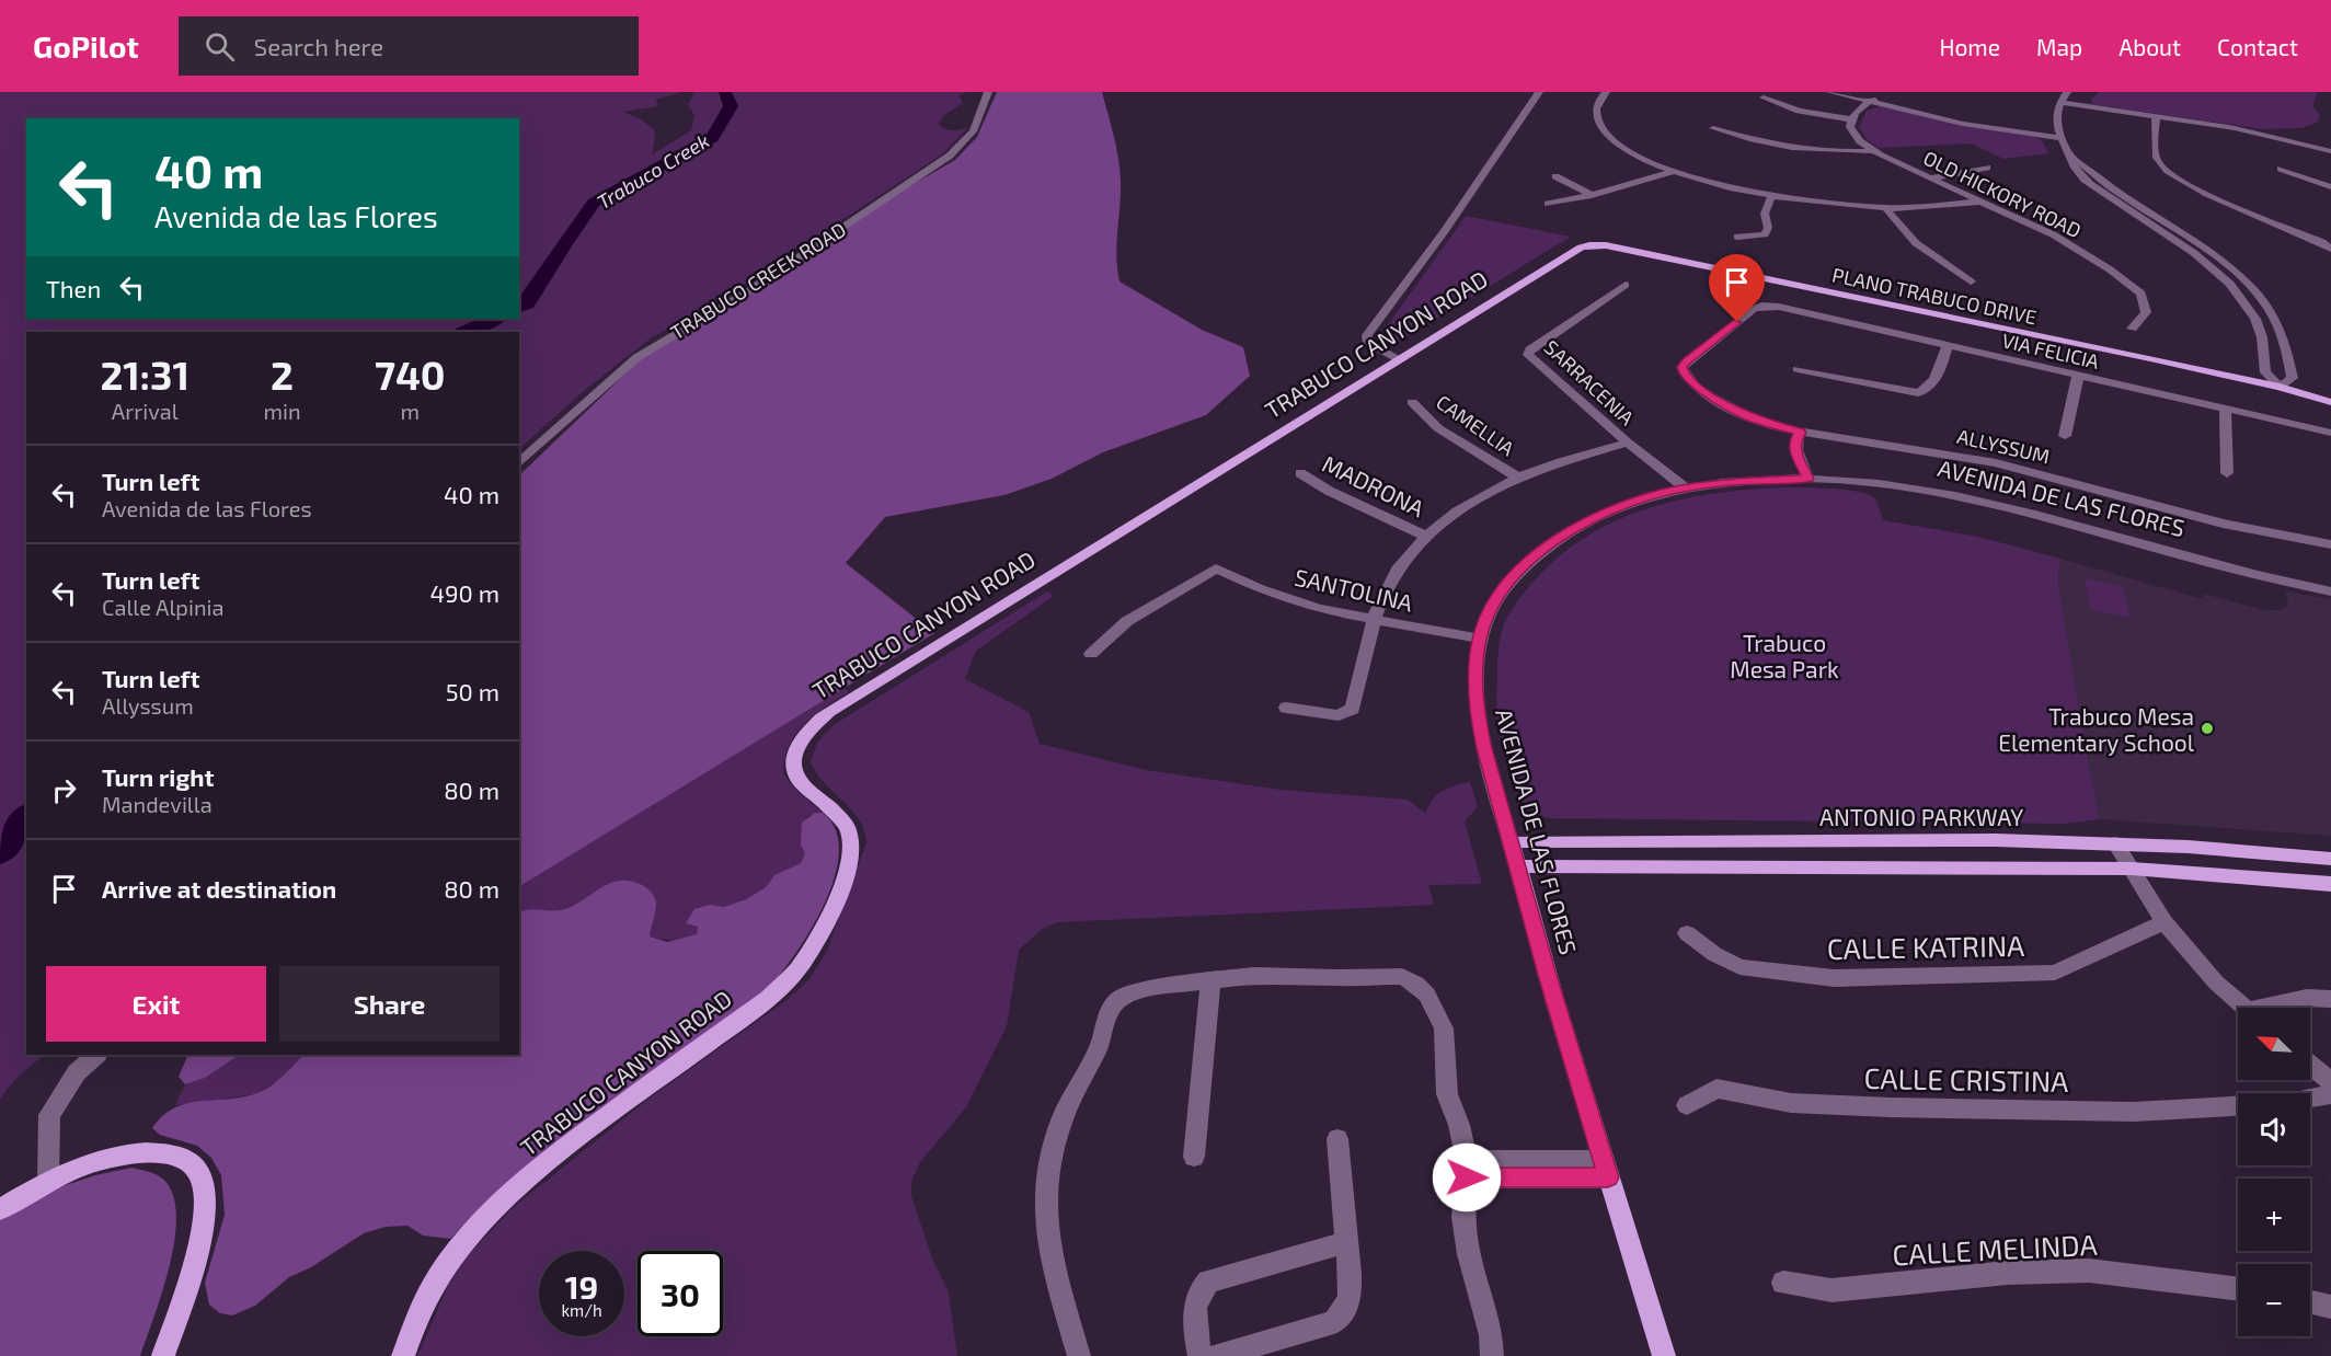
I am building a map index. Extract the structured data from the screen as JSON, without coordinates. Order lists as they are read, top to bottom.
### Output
{
  "streets": {
    "main road": [
      "PLANO TRABUCO DRIVE",
      "TRABUCO CANYON ROAD",
      "AVENIDA DE LAS FLORES",
      "ANTONIO PARKWAY"
    ],
    "street": [
      "OLD HICKORY ROAD",
      "TRABUCO CREEK ROAD",
      "VIA FELICIA",
      "SARRACENIA",
      "CAMELLIA",
      "ALLYSSUM",
      "MADRONA",
      "SANTOLINA",
      "CALLE KATRINA",
      "CALLE CRISTINA",
      "CALLE MELINDA"
    ]
  },
  "crossings": [
    ["PLANO TRABUCO DRIVE", "TRABUCO CANYON ROAD"],
    ["VIA FELICIA", "ALLYSSUM"],
    ["SARRACENIA", "AVENIDA DE LAS FLORES"],
    ["AVENIDA DE LAS FLORES", "SANTOLINA"],
    ["AVENIDA DE LAS FLORES", "ANTONIO PARKWAY"]
  ],
  "water": ["Trabuco Creek"],
  "parks": ["Trabuco Mesa Park"],
  "places": ["Trabuco Mesa Elementary School"],
  "north": "top left",
  "page": {
    "header": "GoPilot",
    "search": "Search here",
    "nav": [
      "Home",
      "Map",
      "About",
      "Contact"
    ],
    "turn": ["40 m", "Avenida de las Flores"],
    "then": "Then",
    "eta": [
      "21:31",
      "Arrival",
      "2",
      "min",
      "740",
      "m"
    ],
    "list": [
      {
        "name": "Turn left",
        "note": "Avenida de las Flores",
        "value": "40 m"
      },
      {
        "name": "Turn left",
        "note": "Calle Alpinia",
        "value": "490 m"
      },
      {
        "name": "Turn left",
        "note": "Allyssum",
        "value": "50 m"
      },
      {
        "name": "Turn right",
        "note": "Mandevilla",
        "value": "80 m"
      },
      {
        "name": "Arrive at destination",
        "value": "80 m"
      }
    ],
    "buttons": ["Exit", "Share"],
    "map_buttons": ["+", "−"],
    "speed": "19 km/h",
    "limit": "30"
  }
}
